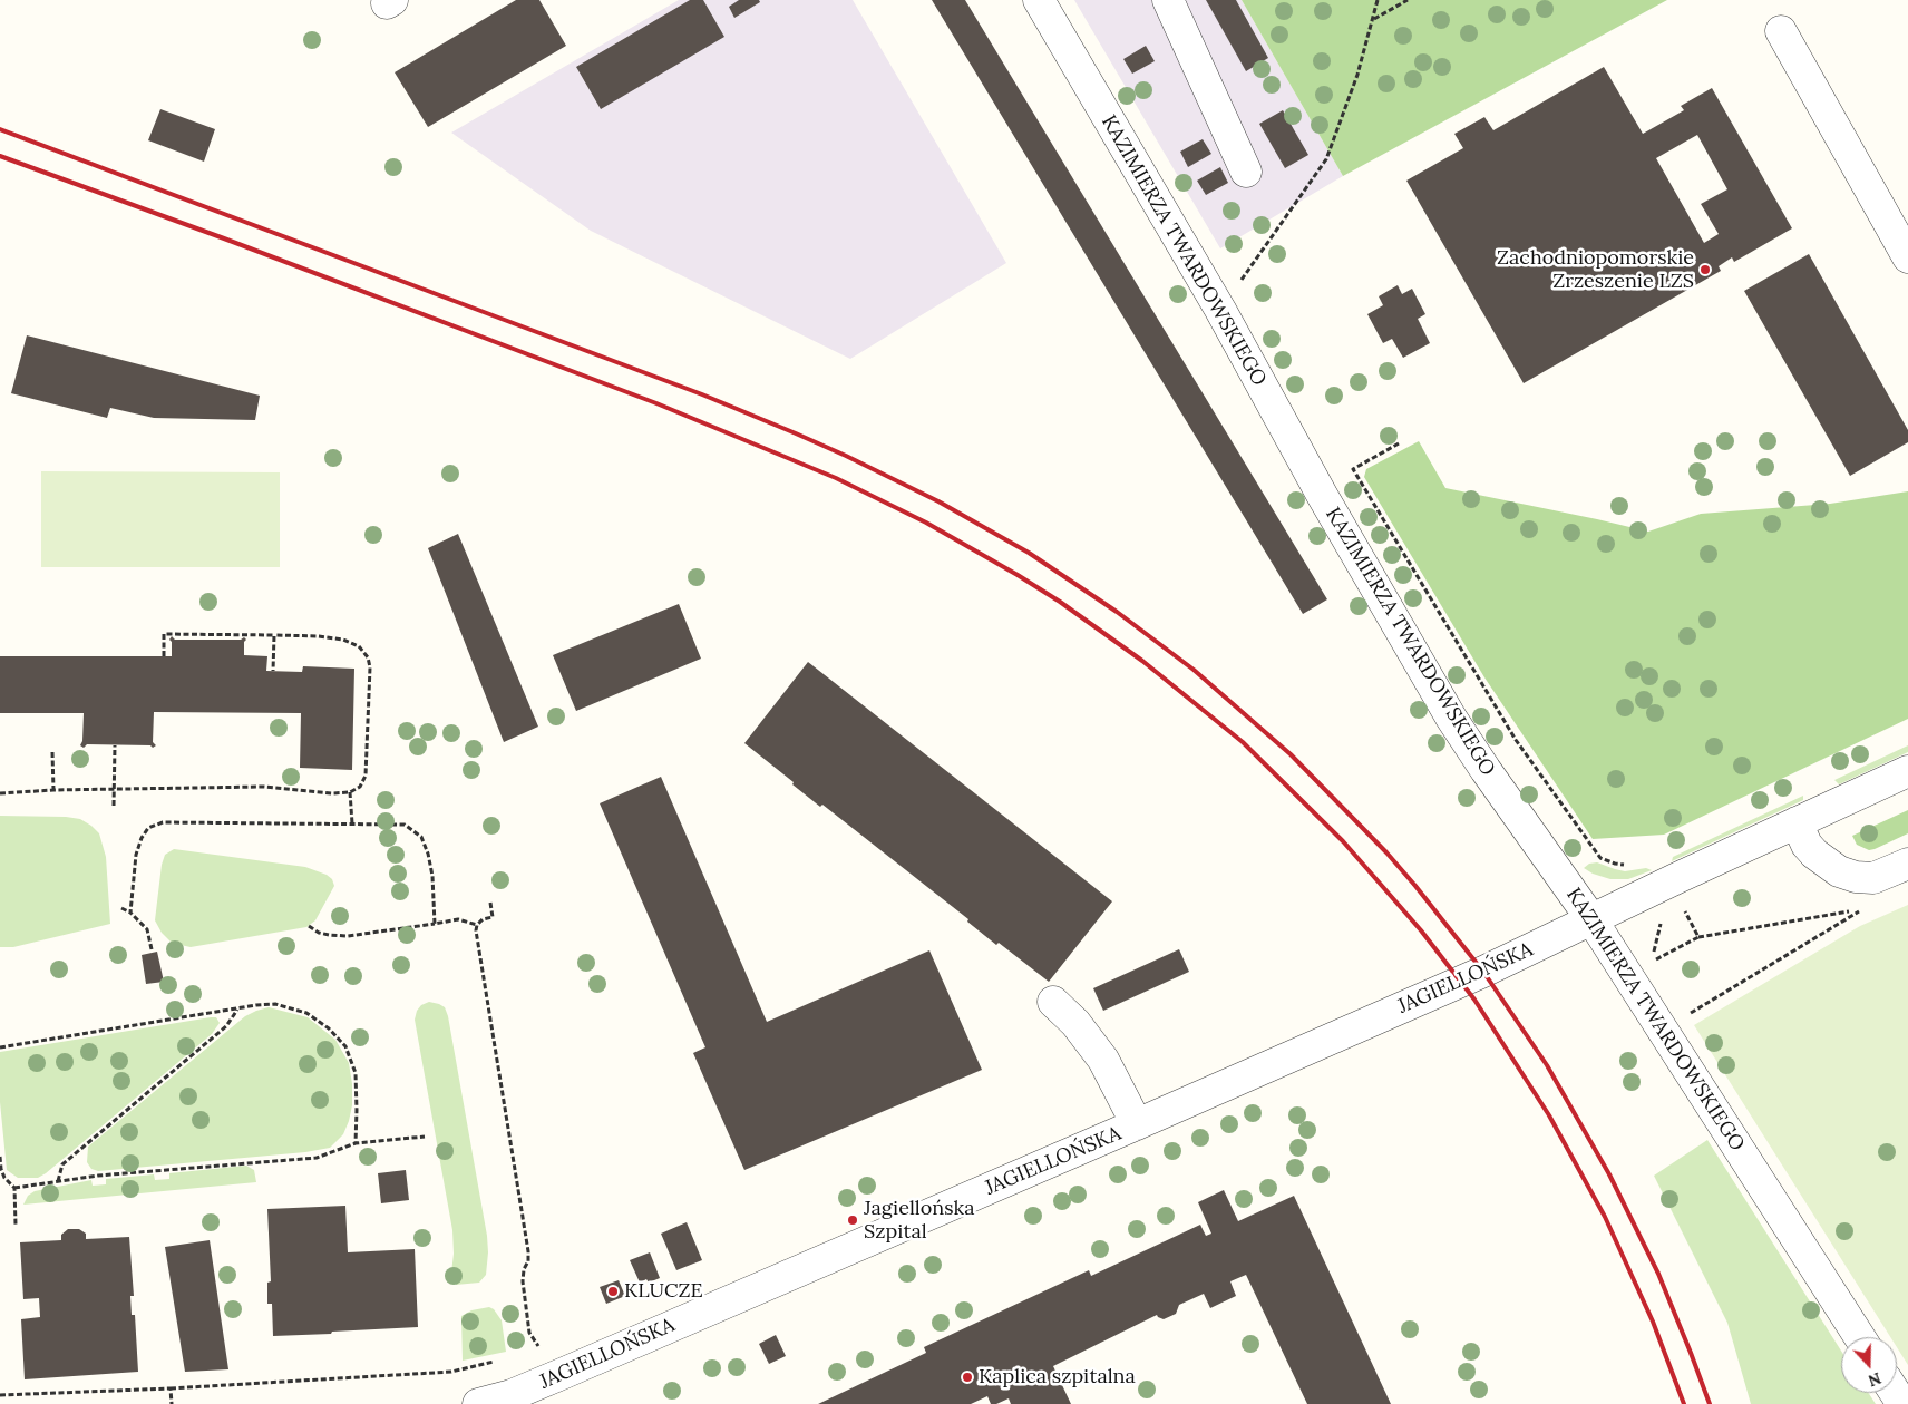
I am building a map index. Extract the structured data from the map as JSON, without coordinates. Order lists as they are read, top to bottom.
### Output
{
  "streets": {
    "street": ["KAZIMIERZA TWARDOWSKIEGO", "JAGIELLOŃSKA"]
  },
  "crossings": [
    ["KAZIMIERZA TWARDOWSKIEGO", "JAGIELLOŃSKA"]
  ],
  "places": [
    "Zachodniopomorskie Zrzeszenie LZS",
    "Jagiellońska Szpital",
    "KLUCZE",
    "Kaplica szpitalna"
  ],
  "north": "bottom"
}
